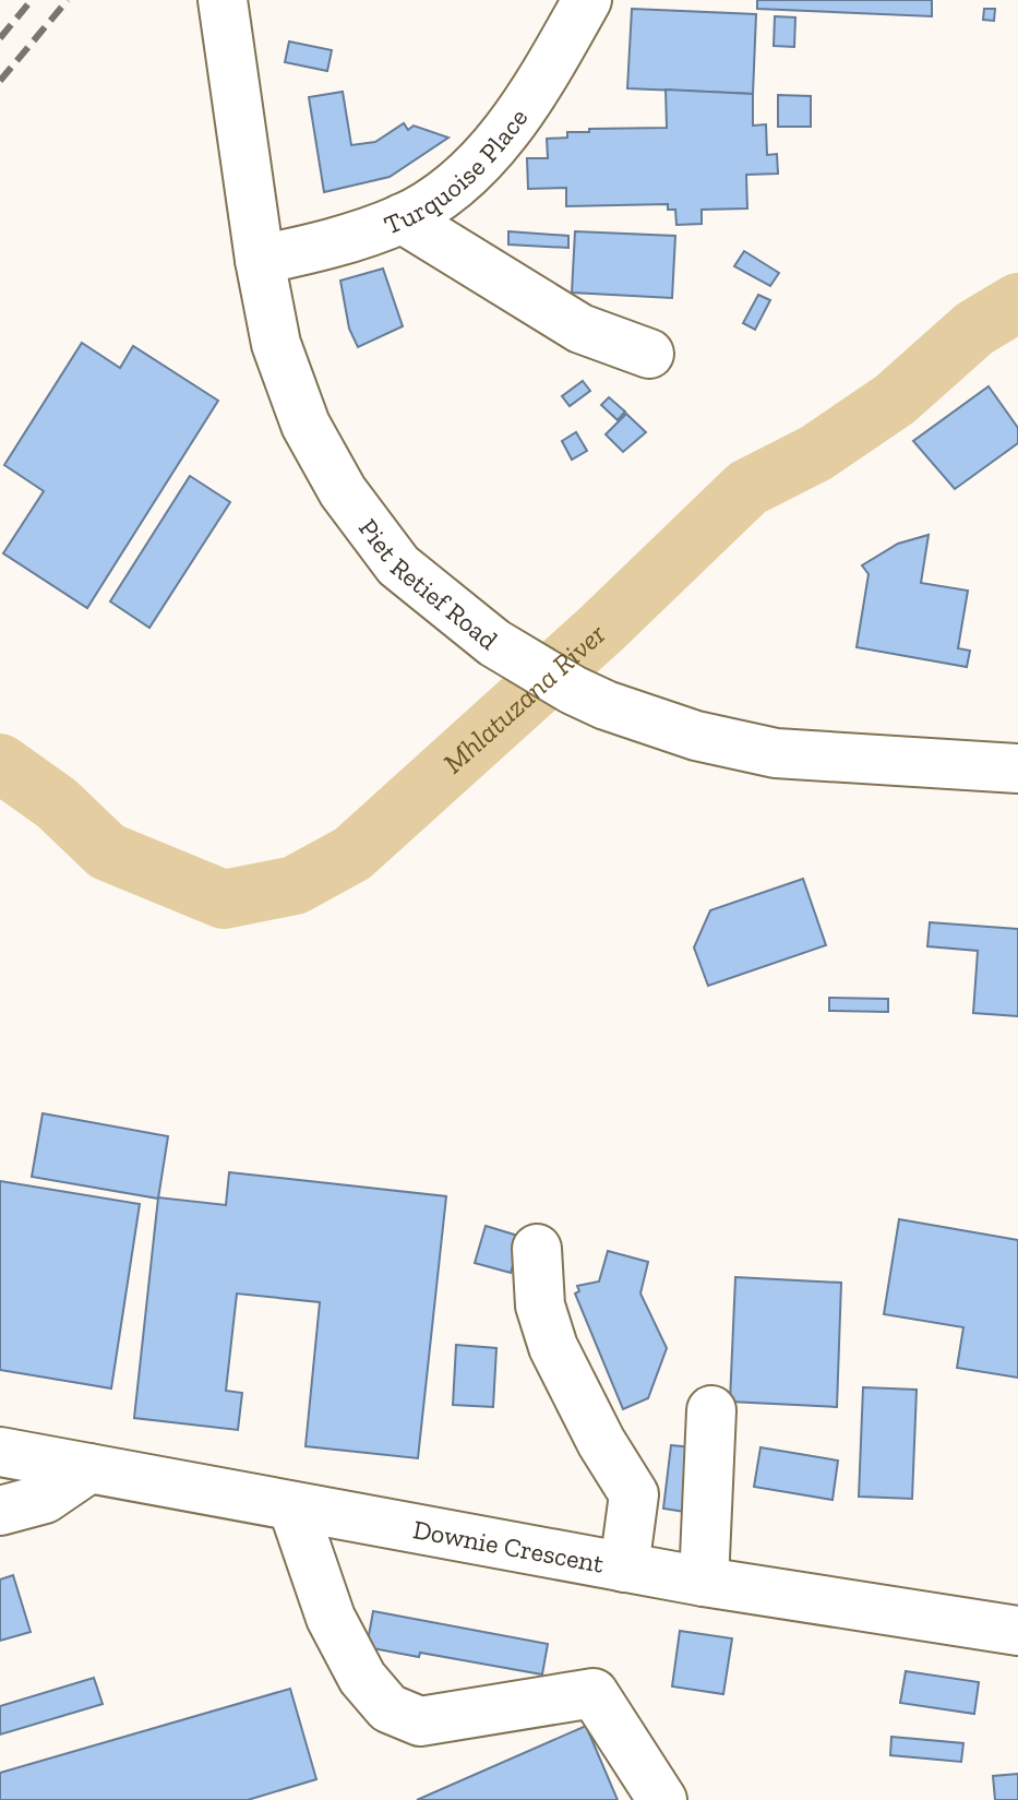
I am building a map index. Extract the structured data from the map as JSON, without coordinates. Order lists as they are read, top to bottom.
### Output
{
  "streets": {
    "street": ["Turquoise Place", "Piet Retief Road", "Downie Crescent"]
  },
  "crossings": [
    ["Turquoise Place", "Piet Retief Road"]
  ],
  "water": ["Mhlatuzana River"]
}
